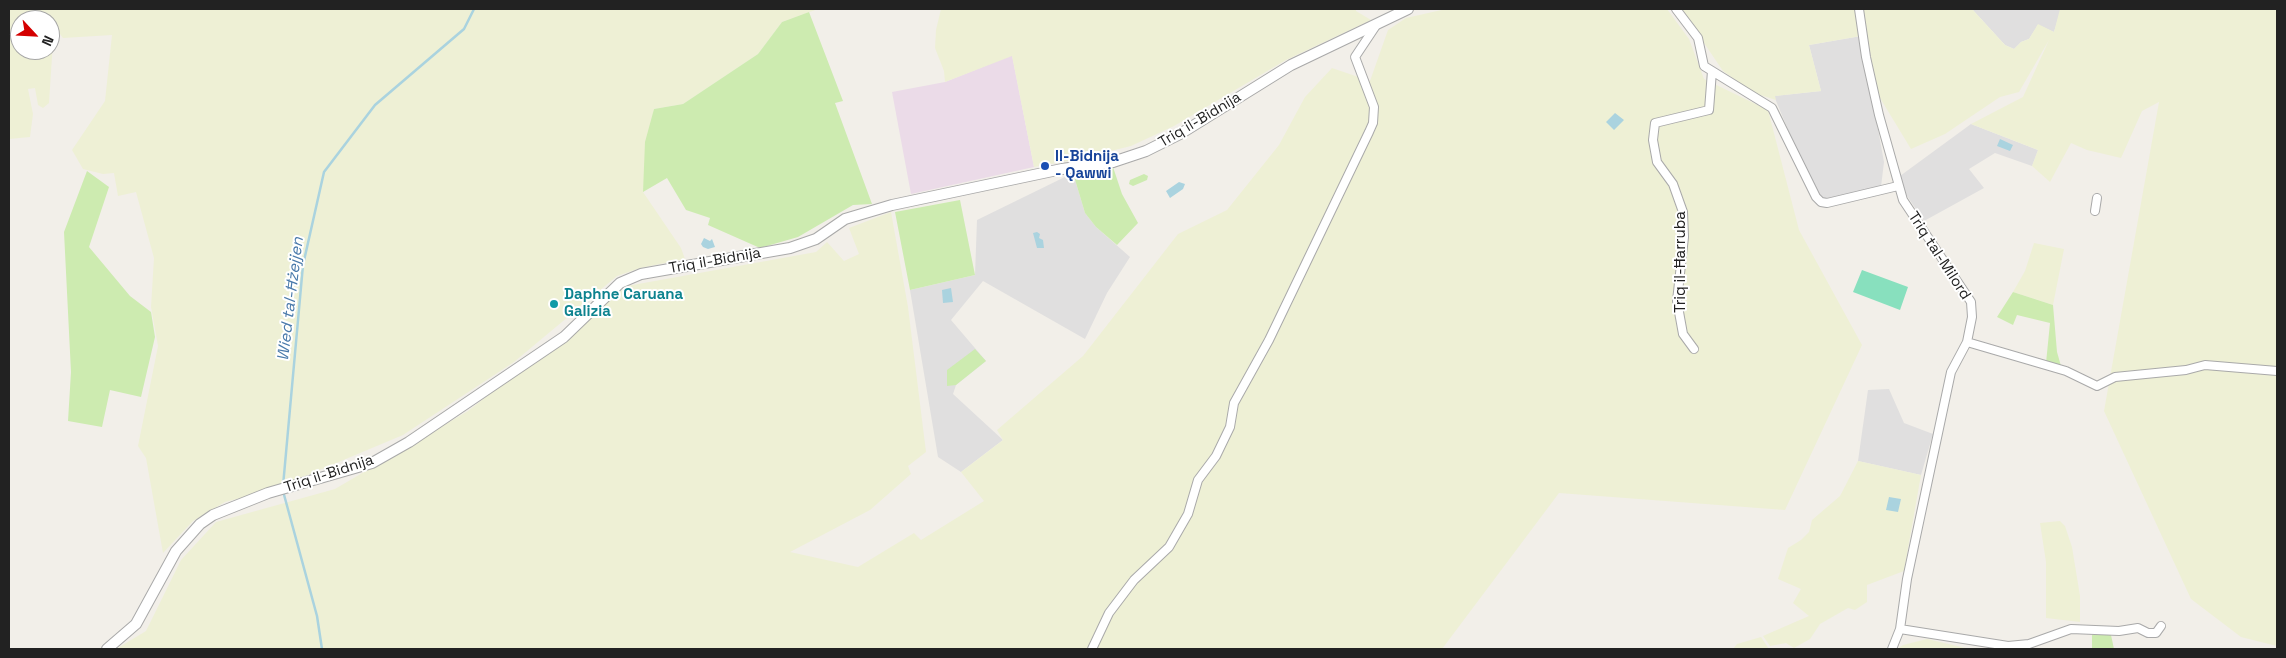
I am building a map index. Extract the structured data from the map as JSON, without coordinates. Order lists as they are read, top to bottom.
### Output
{
  "streets": {
    "street": ["Triq il-Bidnija", "Triq tal-Milord", "Triq il-Ħarruba"]
  },
  "water": ["Wied tal-Ħżejjen"],
  "places": ["Il-Bidnija - Qawwi", "Daphne Caruana Galizia"],
  "north": "bottom right"
}
